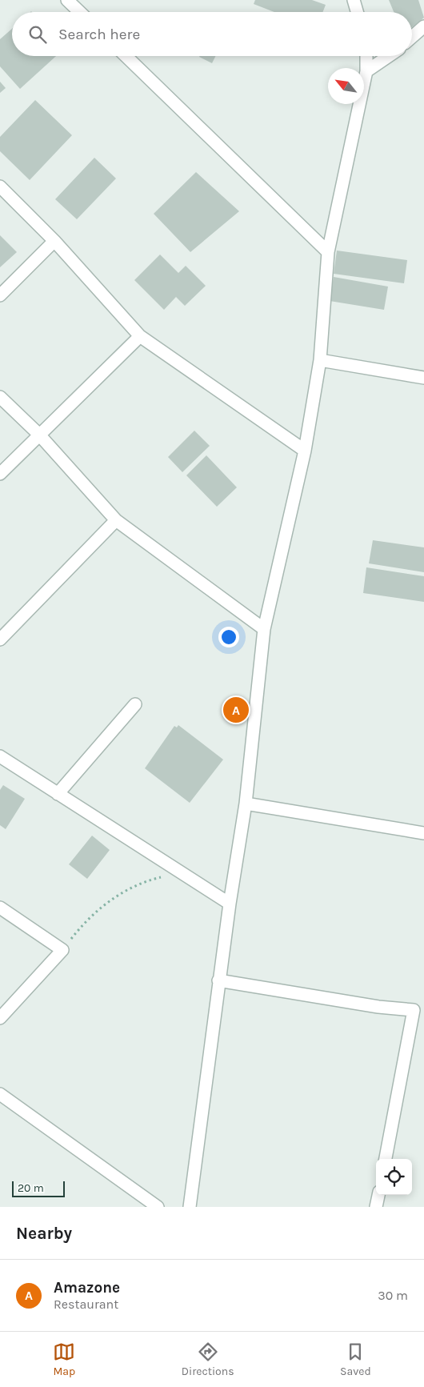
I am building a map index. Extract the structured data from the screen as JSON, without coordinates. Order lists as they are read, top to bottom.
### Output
{
  "scale_bar": "20 m",
  "north": "top left",
  "page": {
    "search": "Search here",
    "pins": "A",
    "scale": "20 m",
    "heading": "Nearby",
    "list": [
      {
        "mark": "A",
        "name": "Amazone",
        "note": "Restaurant",
        "value": "30 m"
      }
    ],
    "nav": ["Map", "Directions", "Saved"]
  }
}
